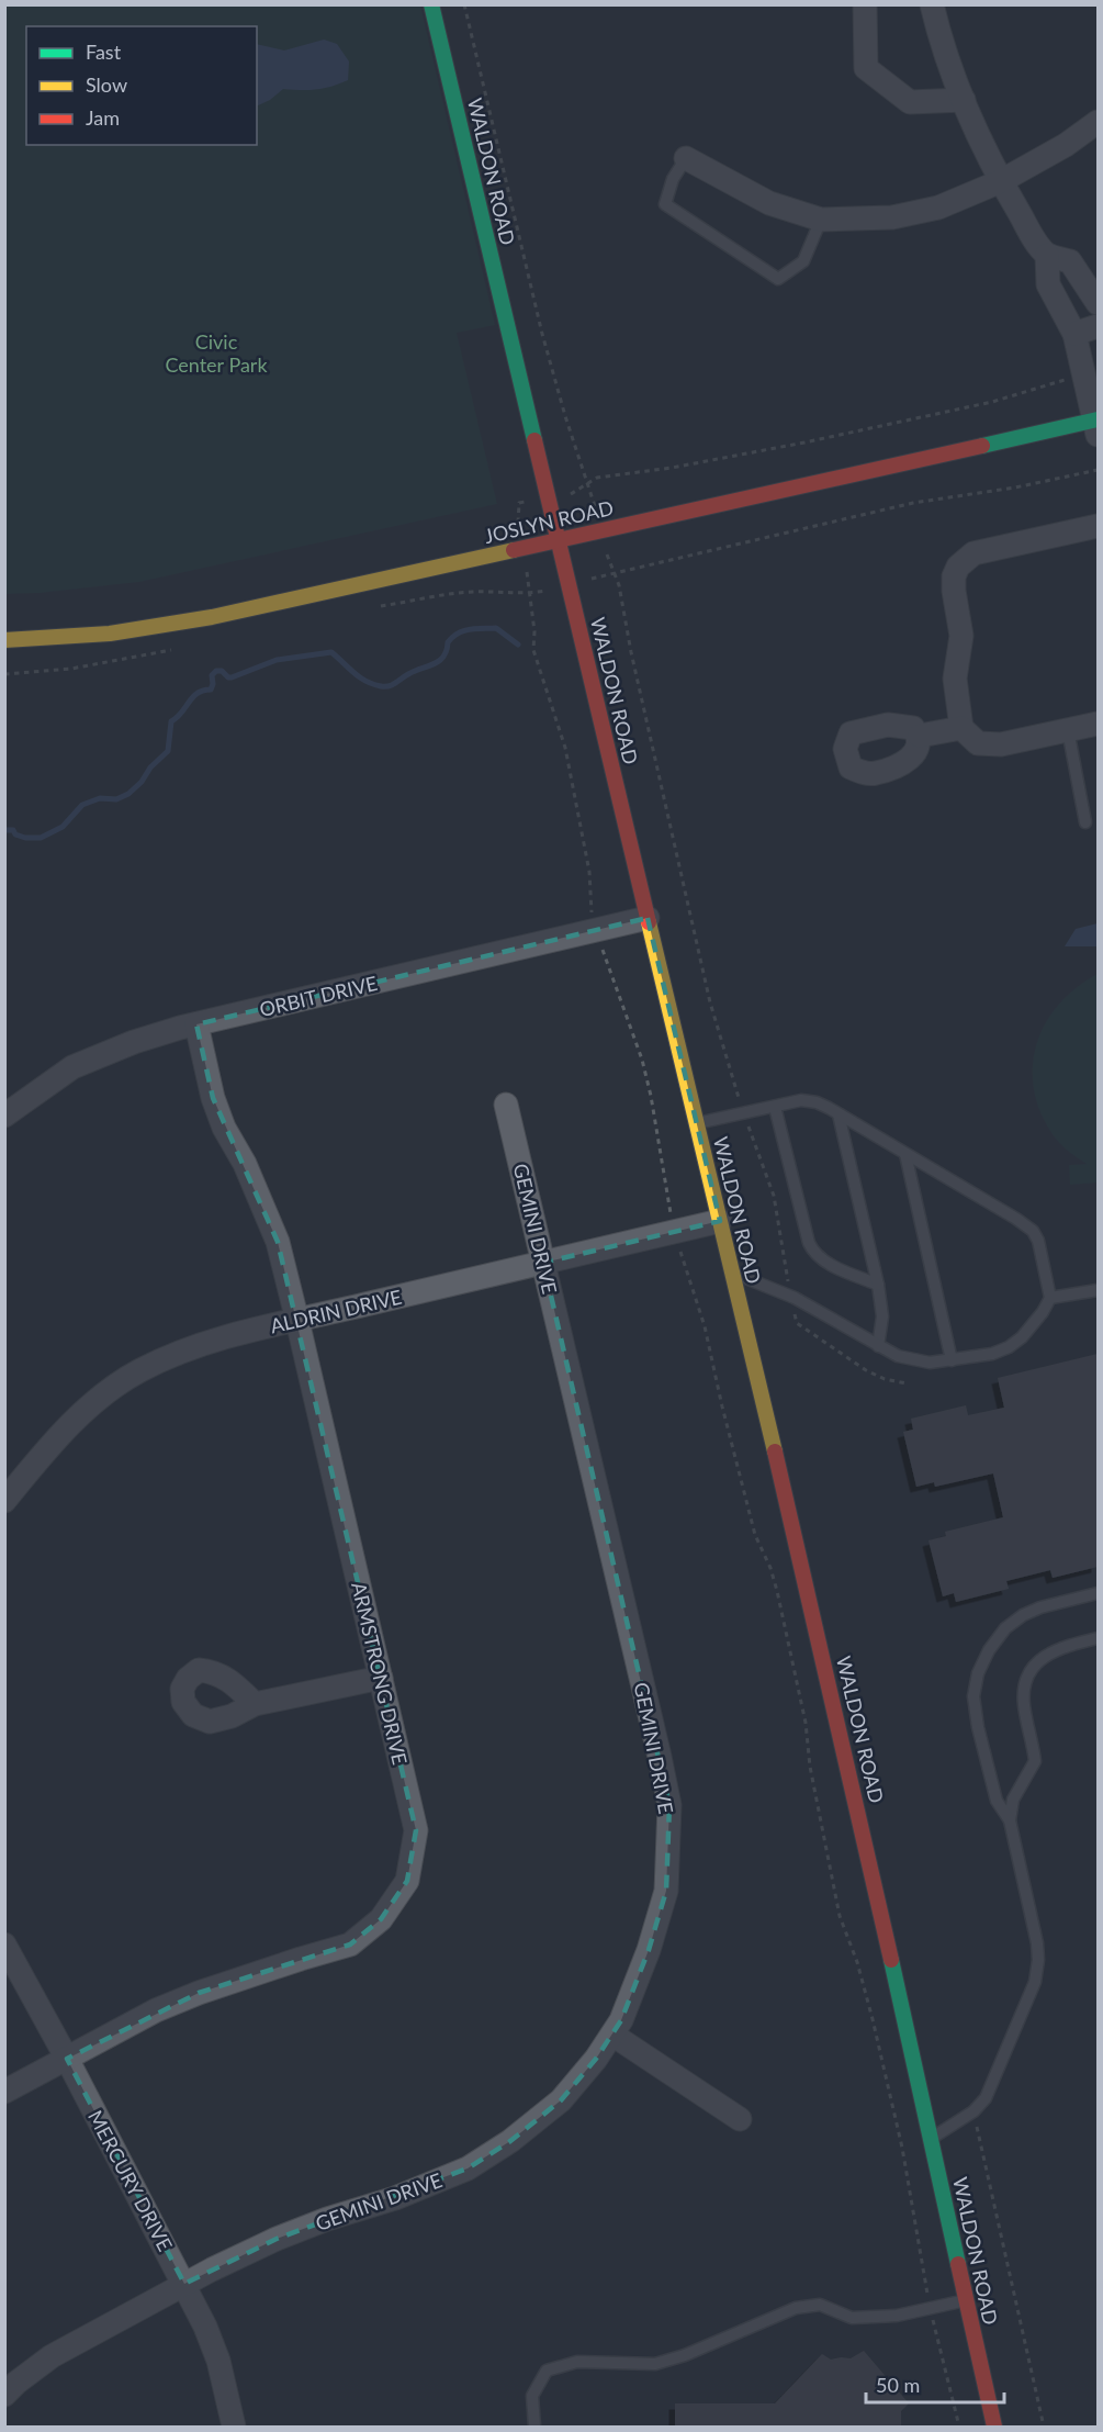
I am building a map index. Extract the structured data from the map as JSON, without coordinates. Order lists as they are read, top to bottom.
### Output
{
  "streets": {
    "street": [
      "WALDON ROAD",
      "JOSLYN ROAD",
      "ORBIT DRIVE",
      "GEMINI DRIVE",
      "ALDRIN DRIVE",
      "ARMSTRONG DRIVE",
      "MERCURY DRIVE"
    ]
  },
  "crossings": [
    ["WALDON ROAD", "JOSLYN ROAD"],
    ["WALDON ROAD", "ORBIT DRIVE"],
    ["WALDON ROAD", "ALDRIN DRIVE"],
    ["ORBIT DRIVE", "ARMSTRONG DRIVE"],
    ["GEMINI DRIVE", "ALDRIN DRIVE"],
    ["GEMINI DRIVE", "MERCURY DRIVE"],
    ["ALDRIN DRIVE", "ARMSTRONG DRIVE"],
    ["ARMSTRONG DRIVE", "MERCURY DRIVE"]
  ],
  "parks": ["Civic Center Park"],
  "legend": ["Fast", "Slow", "Jam"],
  "scale_bar": "50 m"
}
